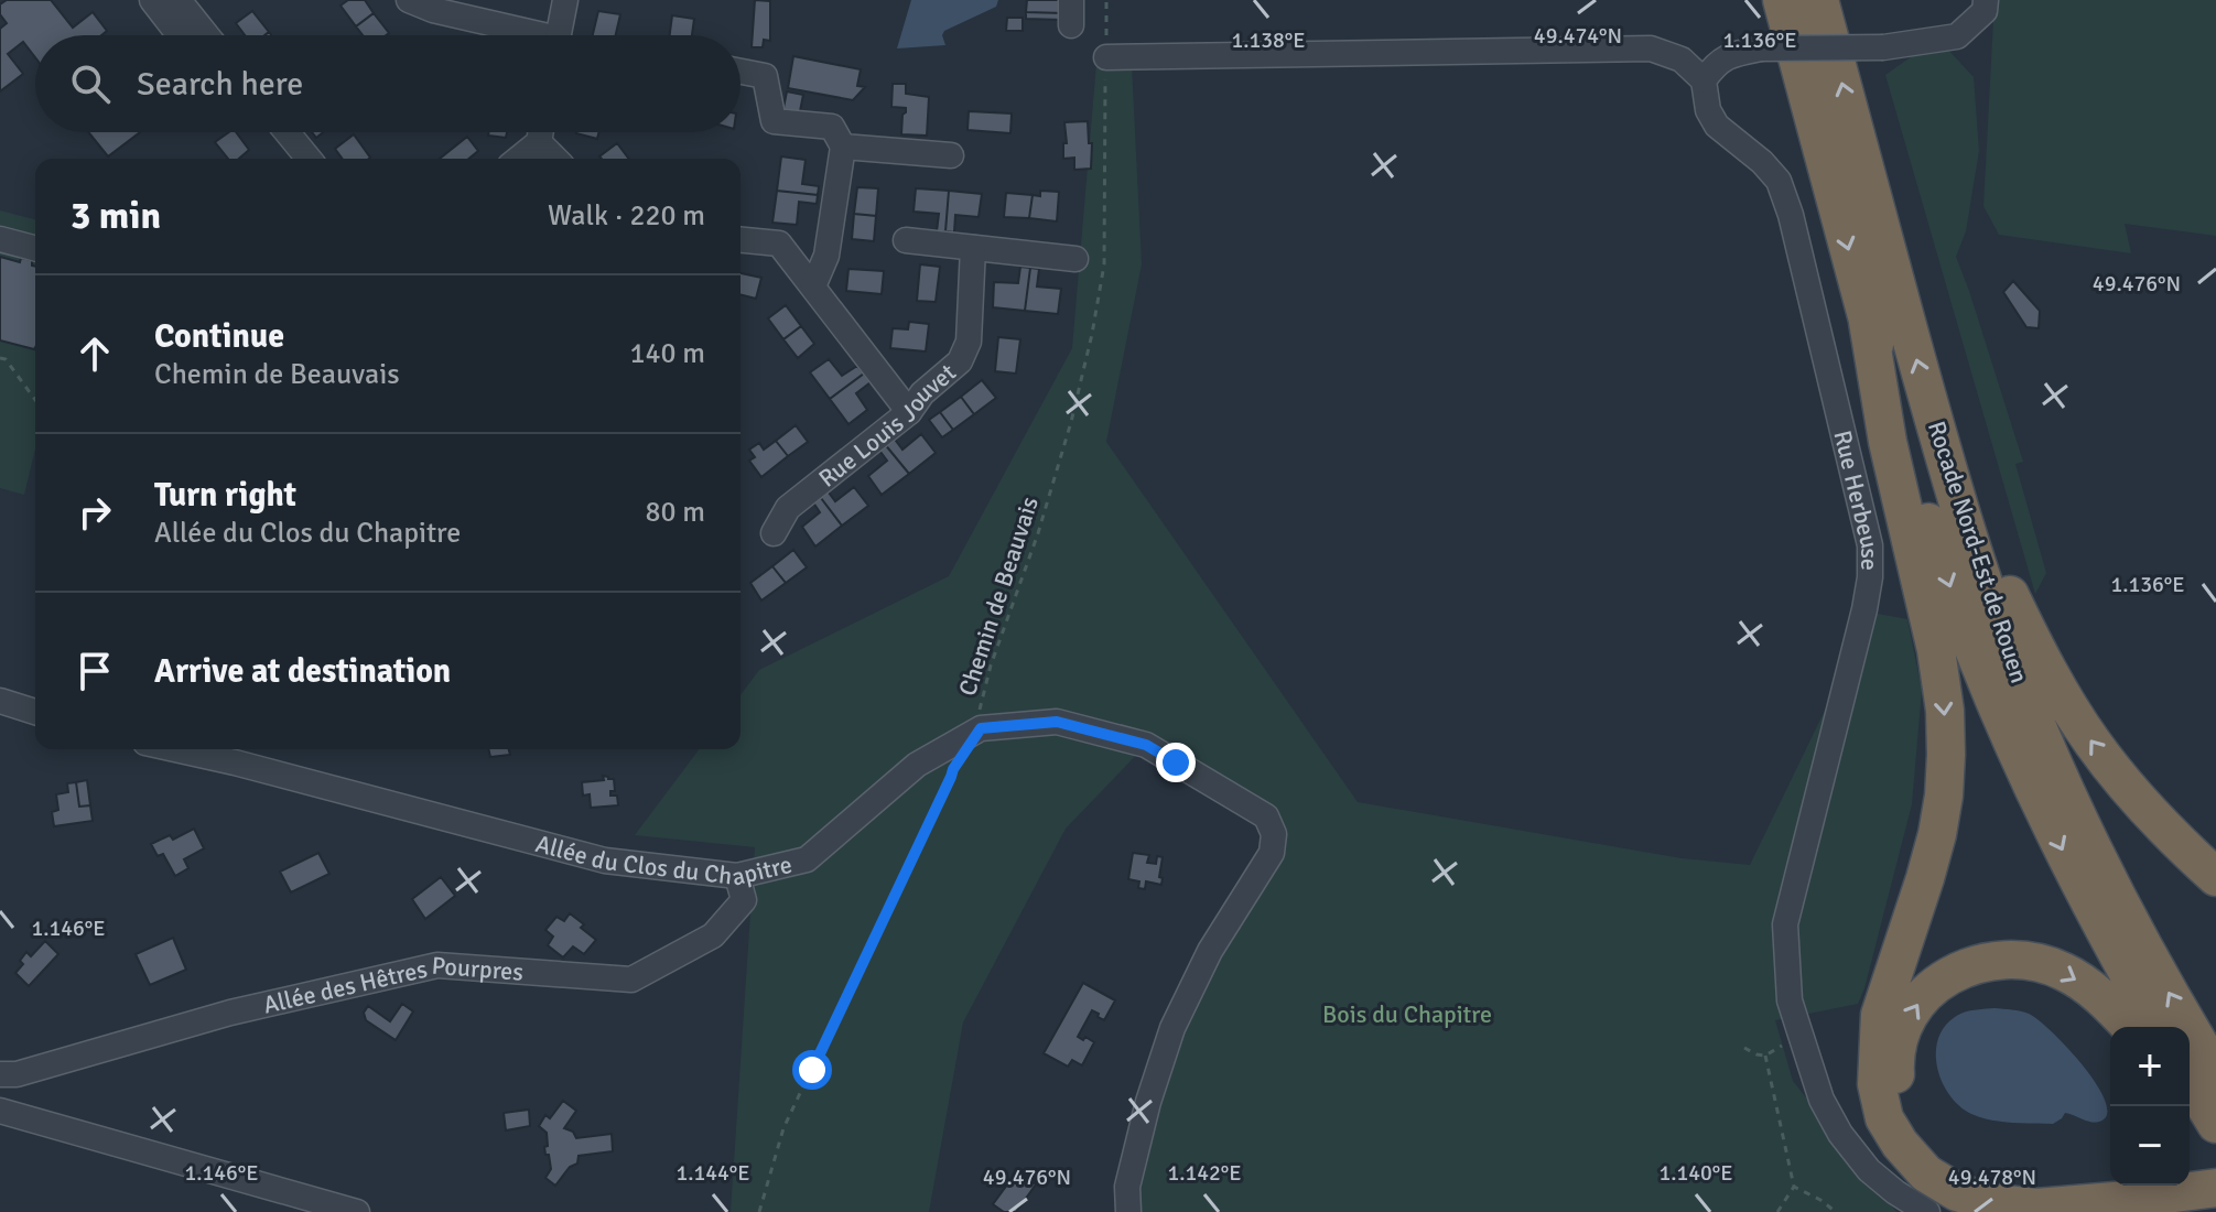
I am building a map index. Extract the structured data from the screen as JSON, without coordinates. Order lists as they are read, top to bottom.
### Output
{
  "streets": {
    "highway": ["Rocade Nord-Est de Rouen"],
    "street": [
      "Rue Louis Jouvet",
      "Rue Herbeuse",
      "Allée du Clos du Chapitre",
      "Allée des Hêtres Pourpres"
    ],
    "path": ["Chemin de Beauvais"]
  },
  "crossings": [
    ["Chemin de Beauvais", "Allée du Clos du Chapitre"],
    ["Allée du Clos du Chapitre", "Allée des Hêtres Pourpres"]
  ],
  "parks": ["Bois du Chapitre"],
  "page": {
    "search": "Search here",
    "heading": ["3 min", "Walk · 220 m"],
    "list": [
      ["Continue", "Chemin de Beauvais", "140 m"],
      ["Turn right", "Allée du Clos du Chapitre", "80 m"],
      "Arrive at destination"
    ],
    "map_buttons": ["+", "−"]
  },
  "coordinates": [
    "49.474°N",
    "1.138°E",
    "1.136°E",
    "49.476°N",
    "1.146°E",
    "1.144°E",
    "1.142°E",
    "1.140°E",
    "49.478°N"
  ]
}
